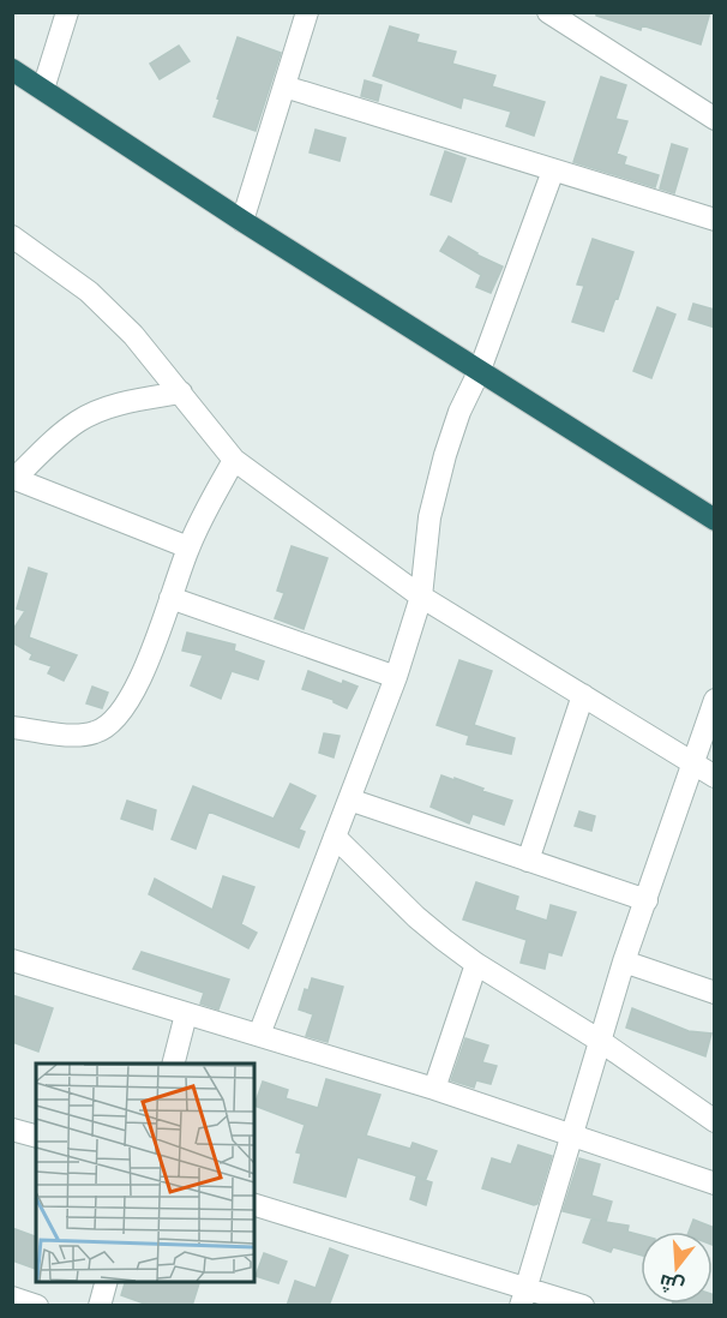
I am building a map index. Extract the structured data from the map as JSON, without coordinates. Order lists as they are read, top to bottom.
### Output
{
  "north": "bottom"
}
